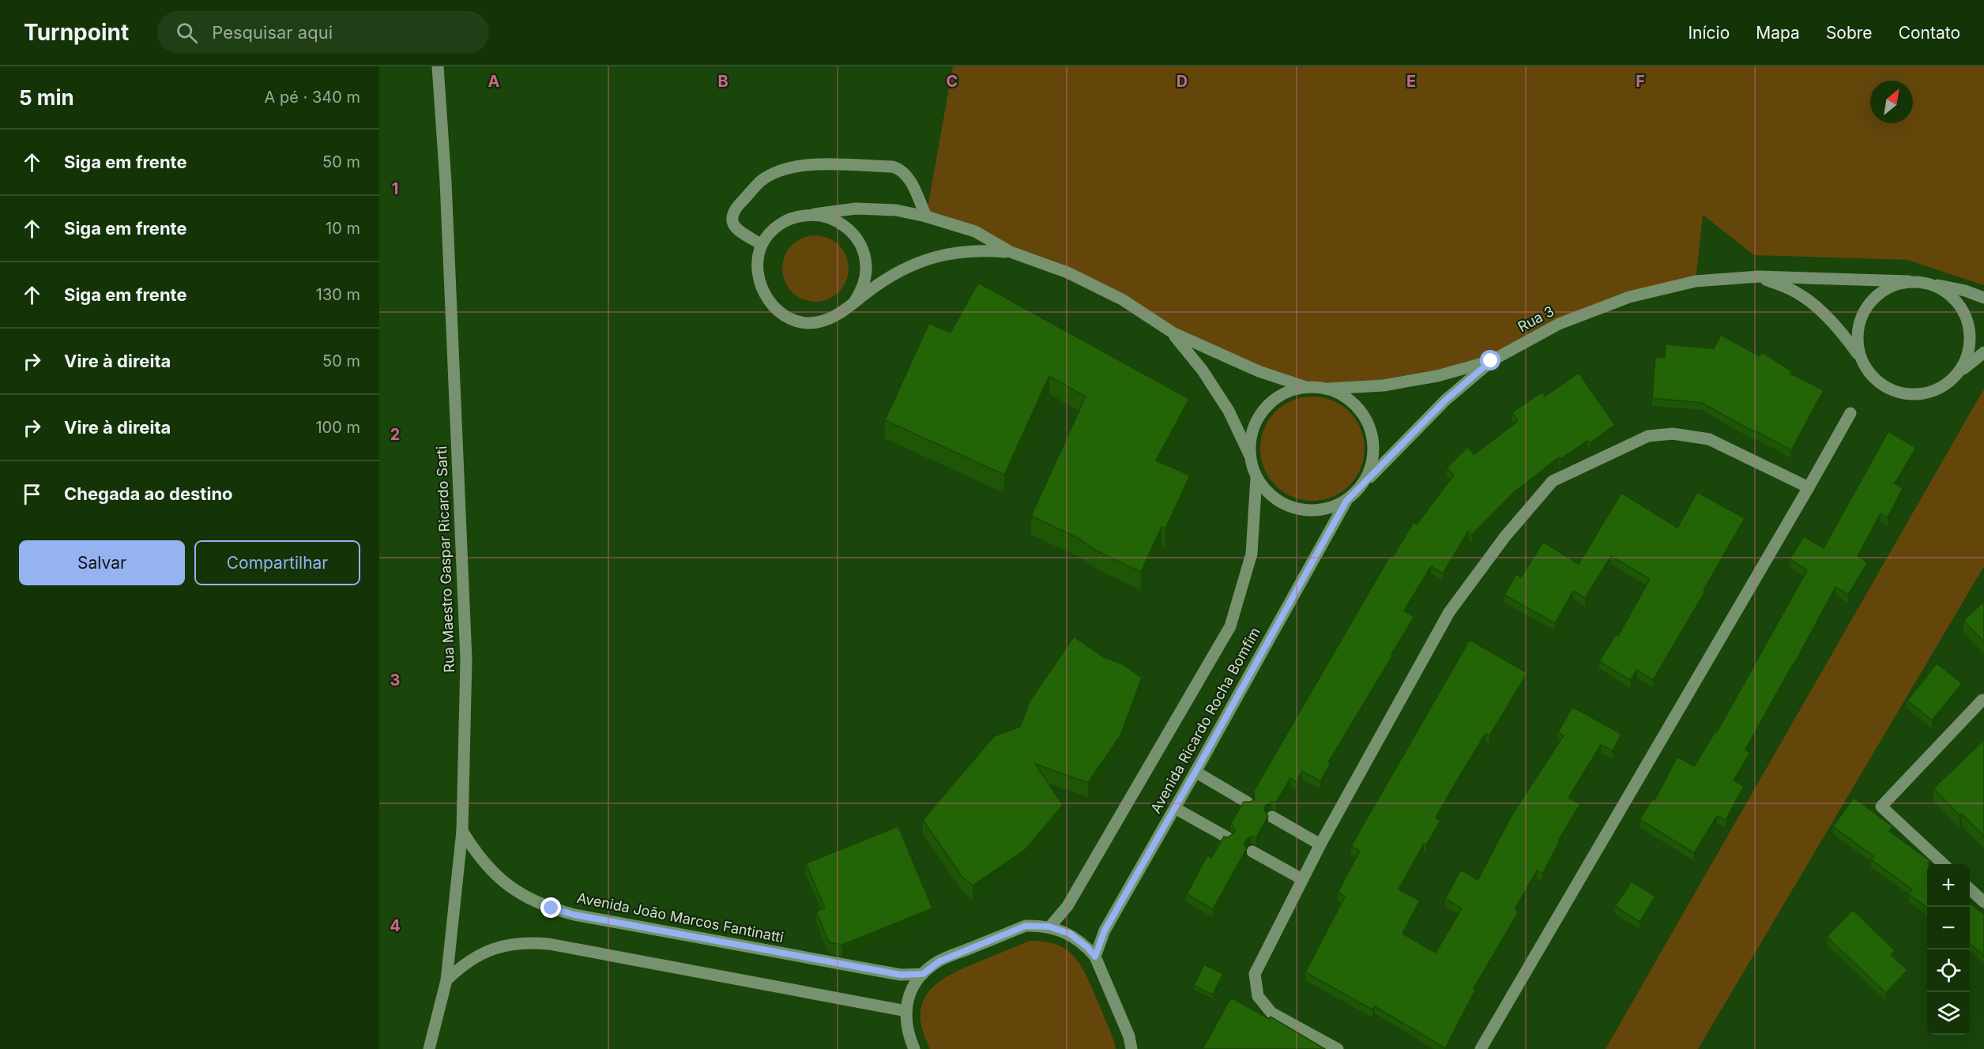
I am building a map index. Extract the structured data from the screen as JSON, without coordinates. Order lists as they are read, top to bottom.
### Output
{
  "streets": {
    "street": [
      "Rua 3",
      "Rua Maestro Gaspar Ricardo Sarti",
      "Avenida Ricardo Rocha Bomfim",
      "Avenida João Marcos Fantinatti"
    ]
  },
  "crossings": [
    ["Rua 3", "Avenida Ricardo Rocha Bomfim"],
    ["Rua Maestro Gaspar Ricardo Sarti", "Avenida João Marcos Fantinatti"]
  ],
  "north": "top right",
  "page": {
    "header": "Turnpoint",
    "search": "Pesquisar aqui",
    "nav": [
      "Início",
      "Mapa",
      "Sobre",
      "Contato"
    ],
    "heading": ["5 min", "A pé · 340 m"],
    "list": [
      ["Siga em frente", "50 m"],
      ["Siga em frente", "10 m"],
      ["Siga em frente", "130 m"],
      ["Vire à direita", "50 m"],
      ["Vire à direita", "100 m"],
      "Chegada ao destino"
    ],
    "buttons": ["Salvar", "Compartilhar"],
    "map_buttons": ["+", "−"]
  },
  "grid": {
    "columns": [
      "A",
      "B",
      "C",
      "D",
      "E",
      "F"
    ],
    "rows": [
      "1",
      "2",
      "3",
      "4"
    ]
  }
}
